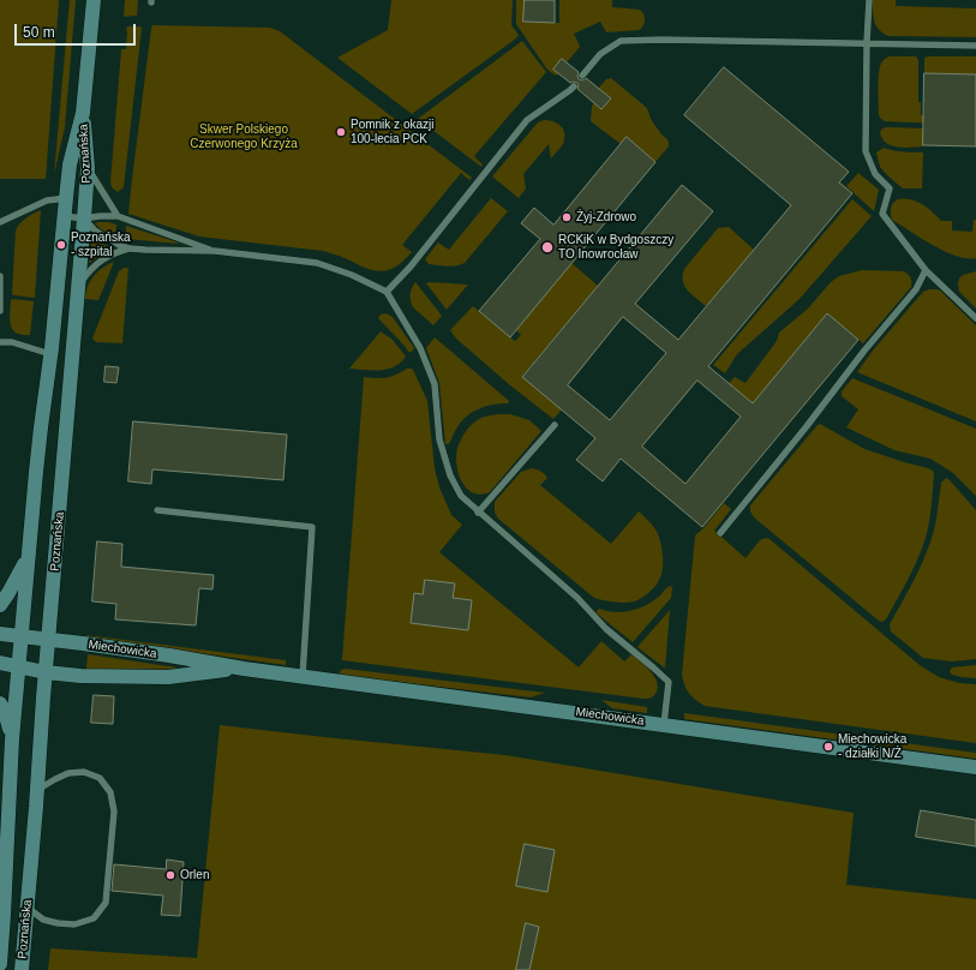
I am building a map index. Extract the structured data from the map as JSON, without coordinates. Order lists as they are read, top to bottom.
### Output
{
  "streets": {
    "main road": ["Poznańska", "Miechowicka"]
  },
  "crossings": [
    ["Poznańska", "Miechowicka"]
  ],
  "parks": ["Skwer Polskiego Czerwonego Krzyża"],
  "places": [
    "Pomnik z okazji 100-lecia PCK",
    "Żyj-Zdrowo",
    "Poznańska - szpital",
    "RCKiK w Bydgoszczy TO Inowrocław",
    "Miechowicka - działki N/Ż",
    "Orlen"
  ],
  "scale_bar": "50 m"
}
